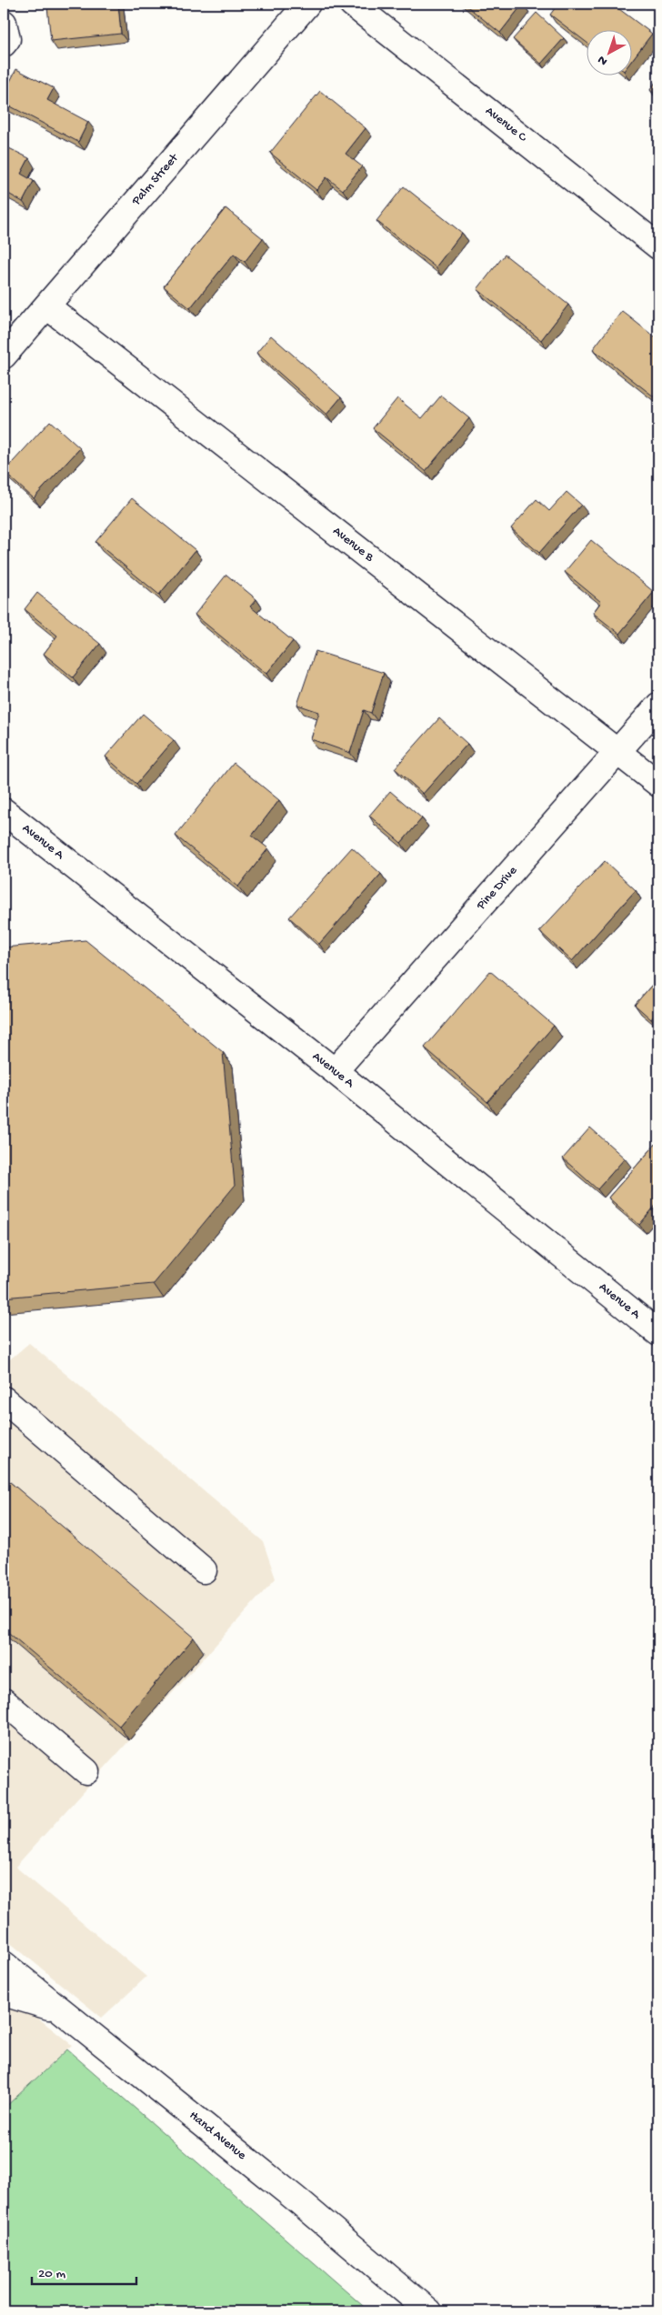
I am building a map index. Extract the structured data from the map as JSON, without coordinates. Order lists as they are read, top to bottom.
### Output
{
  "streets": {
    "street": [
      "Avenue C",
      "Palm Street",
      "Avenue B",
      "Avenue A",
      "Pine Drive",
      "Hand Avenue"
    ]
  },
  "crossings": [
    ["Palm Street", "Avenue B"],
    ["Avenue B", "Pine Drive"],
    ["Avenue A", "Pine Drive"]
  ],
  "scale_bar": "20 m",
  "north": "bottom left"
}
